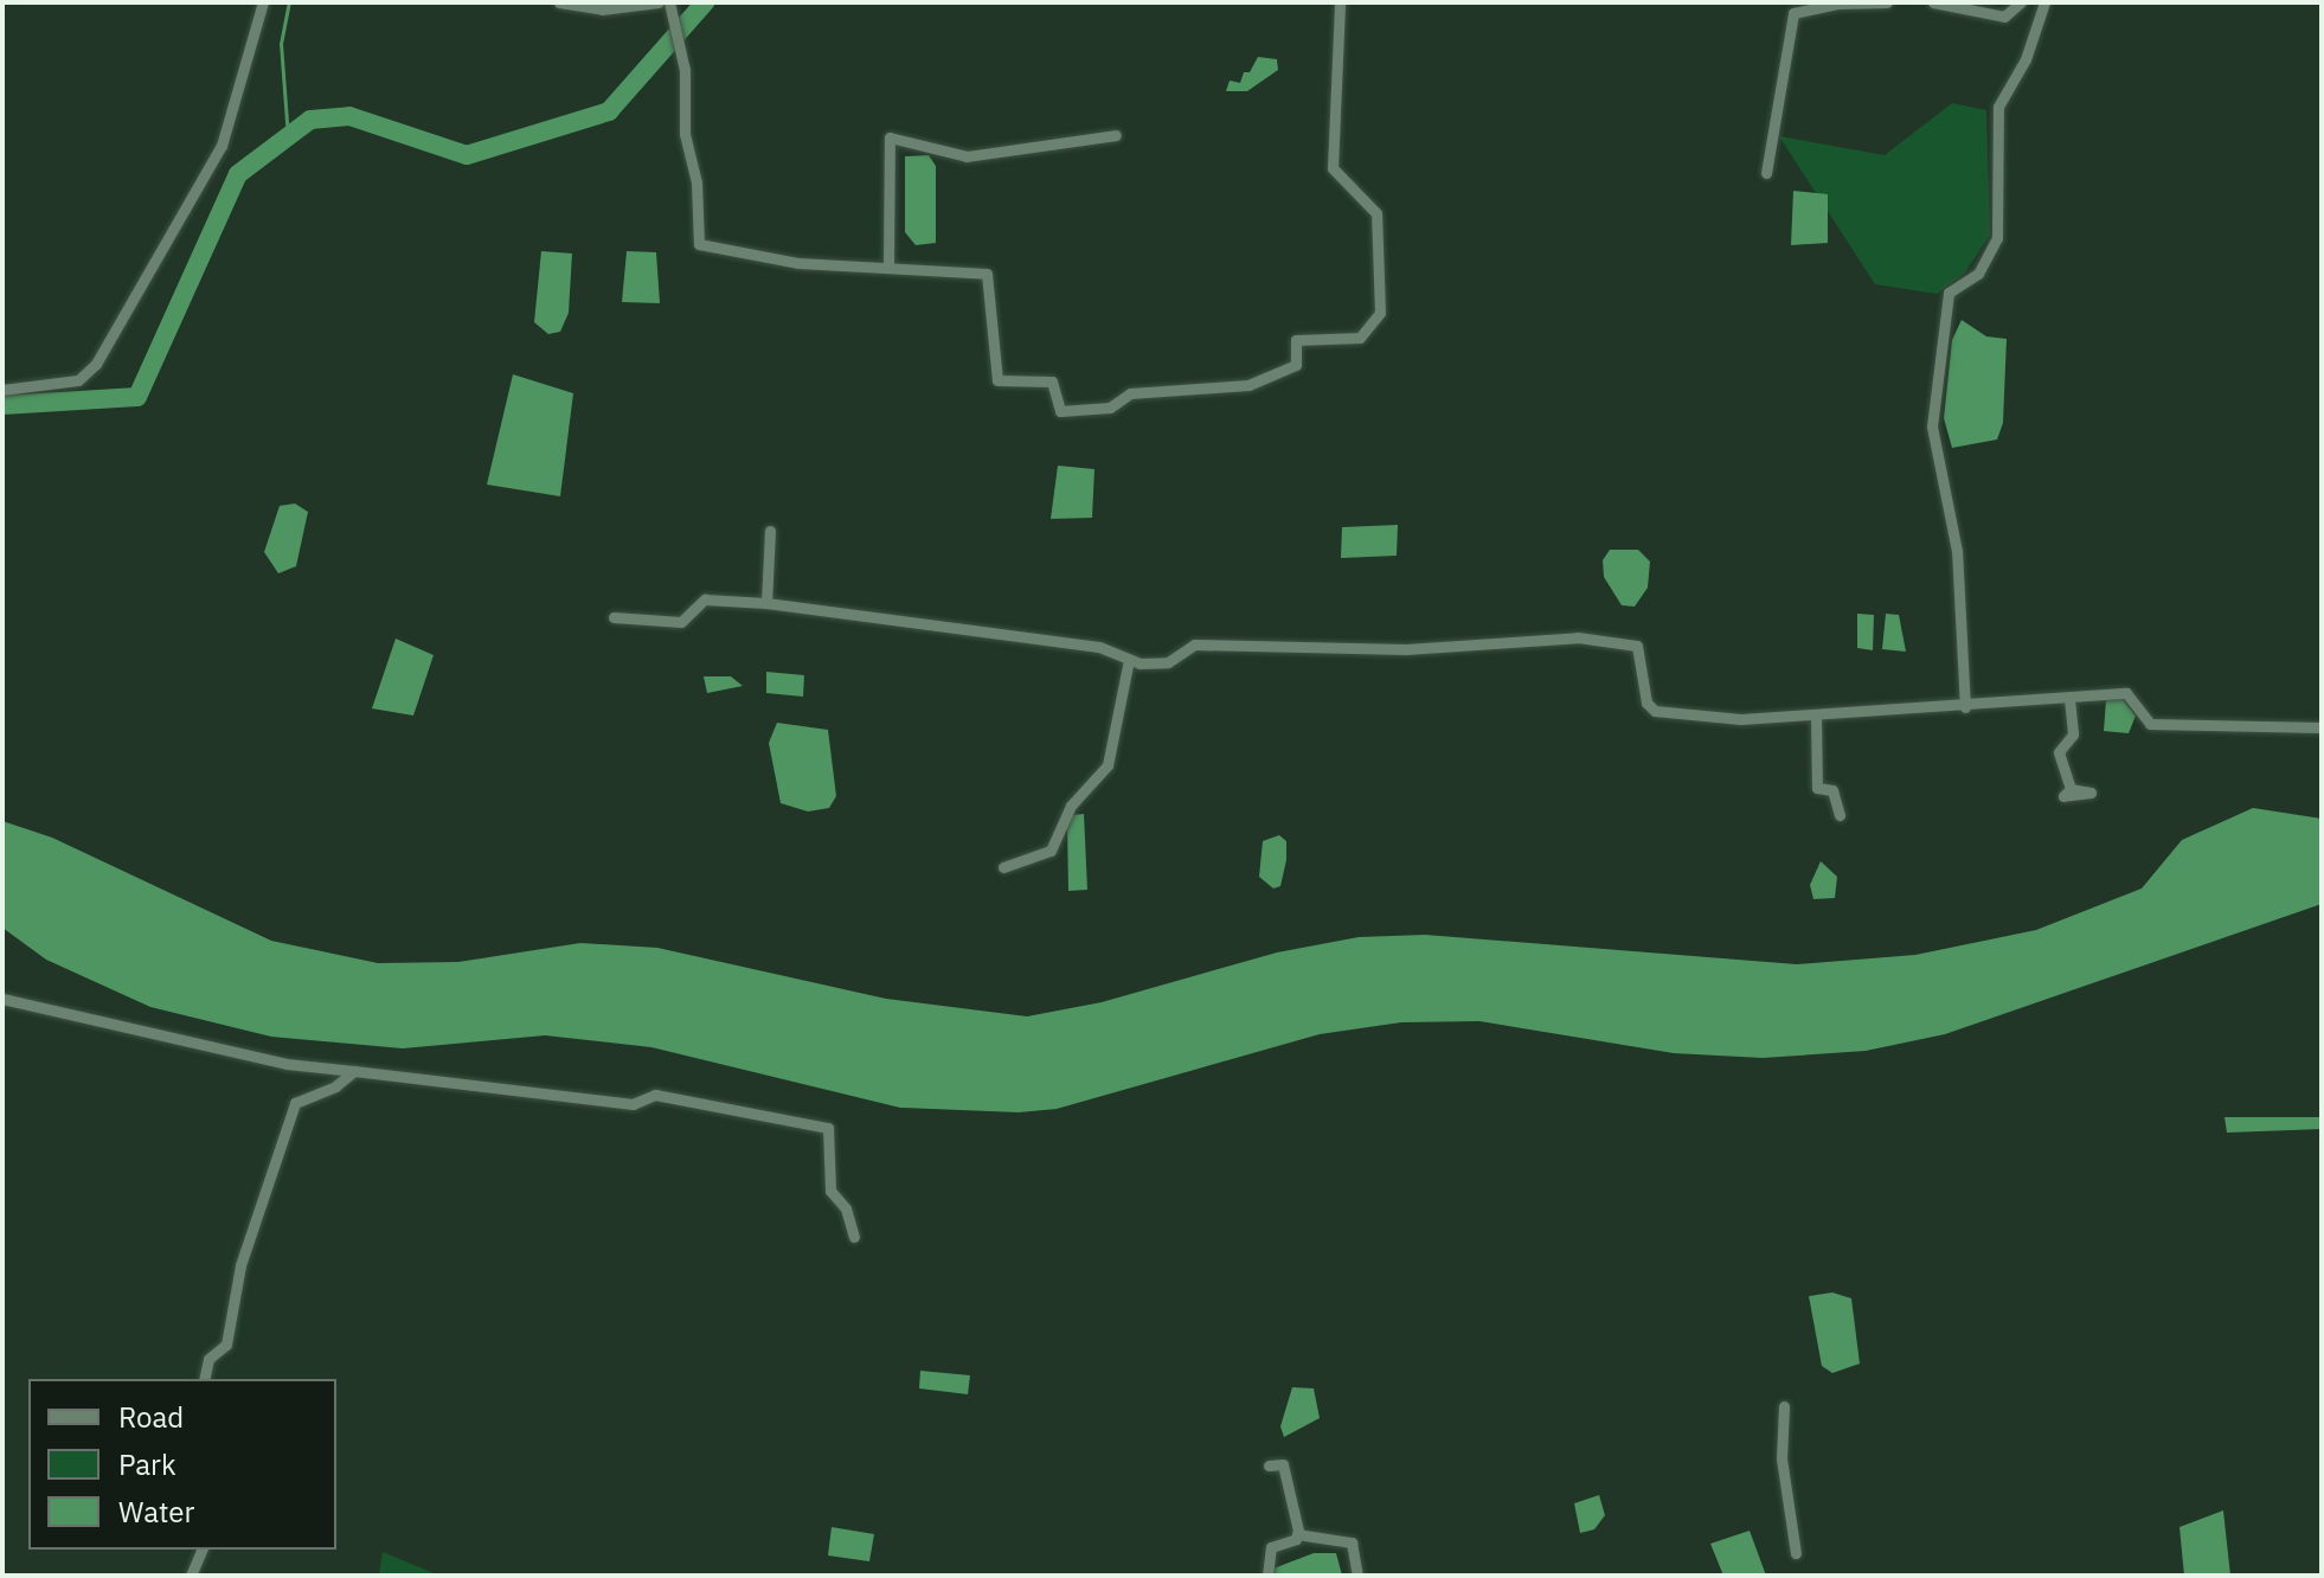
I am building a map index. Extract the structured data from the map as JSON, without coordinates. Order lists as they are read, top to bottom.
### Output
{
  "legend": ["Road", "Park", "Water"]
}
